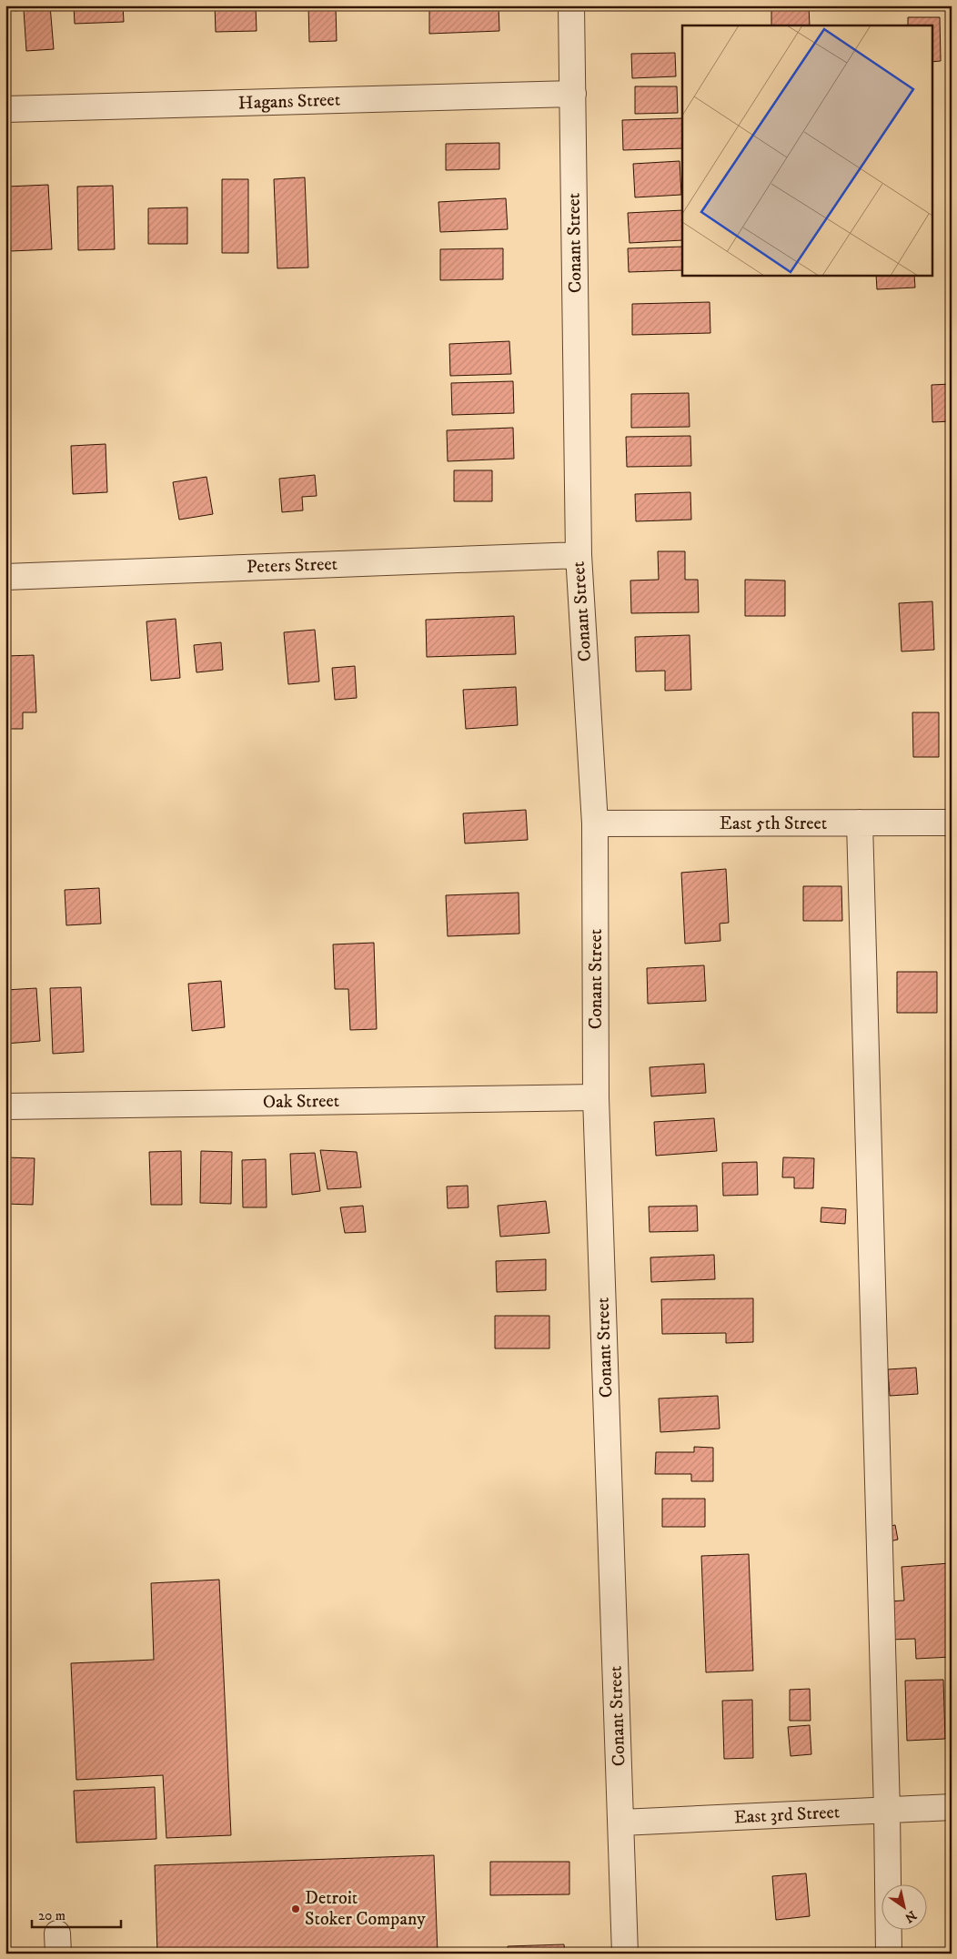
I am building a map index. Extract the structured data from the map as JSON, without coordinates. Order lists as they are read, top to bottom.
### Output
{
  "streets": {
    "street": [
      "Hagans Street",
      "Conant Street",
      "Peters Street",
      "East 5th Street",
      "Oak Street",
      "East 3rd Street"
    ]
  },
  "crossings": [
    ["Hagans Street", "Conant Street"],
    ["Conant Street", "Peters Street"],
    ["Conant Street", "East 5th Street"],
    ["Conant Street", "Oak Street"],
    ["Conant Street", "East 3rd Street"]
  ],
  "places": ["Detroit Stoker Company"],
  "scale_bar": "20 m",
  "north": "bottom right"
}
